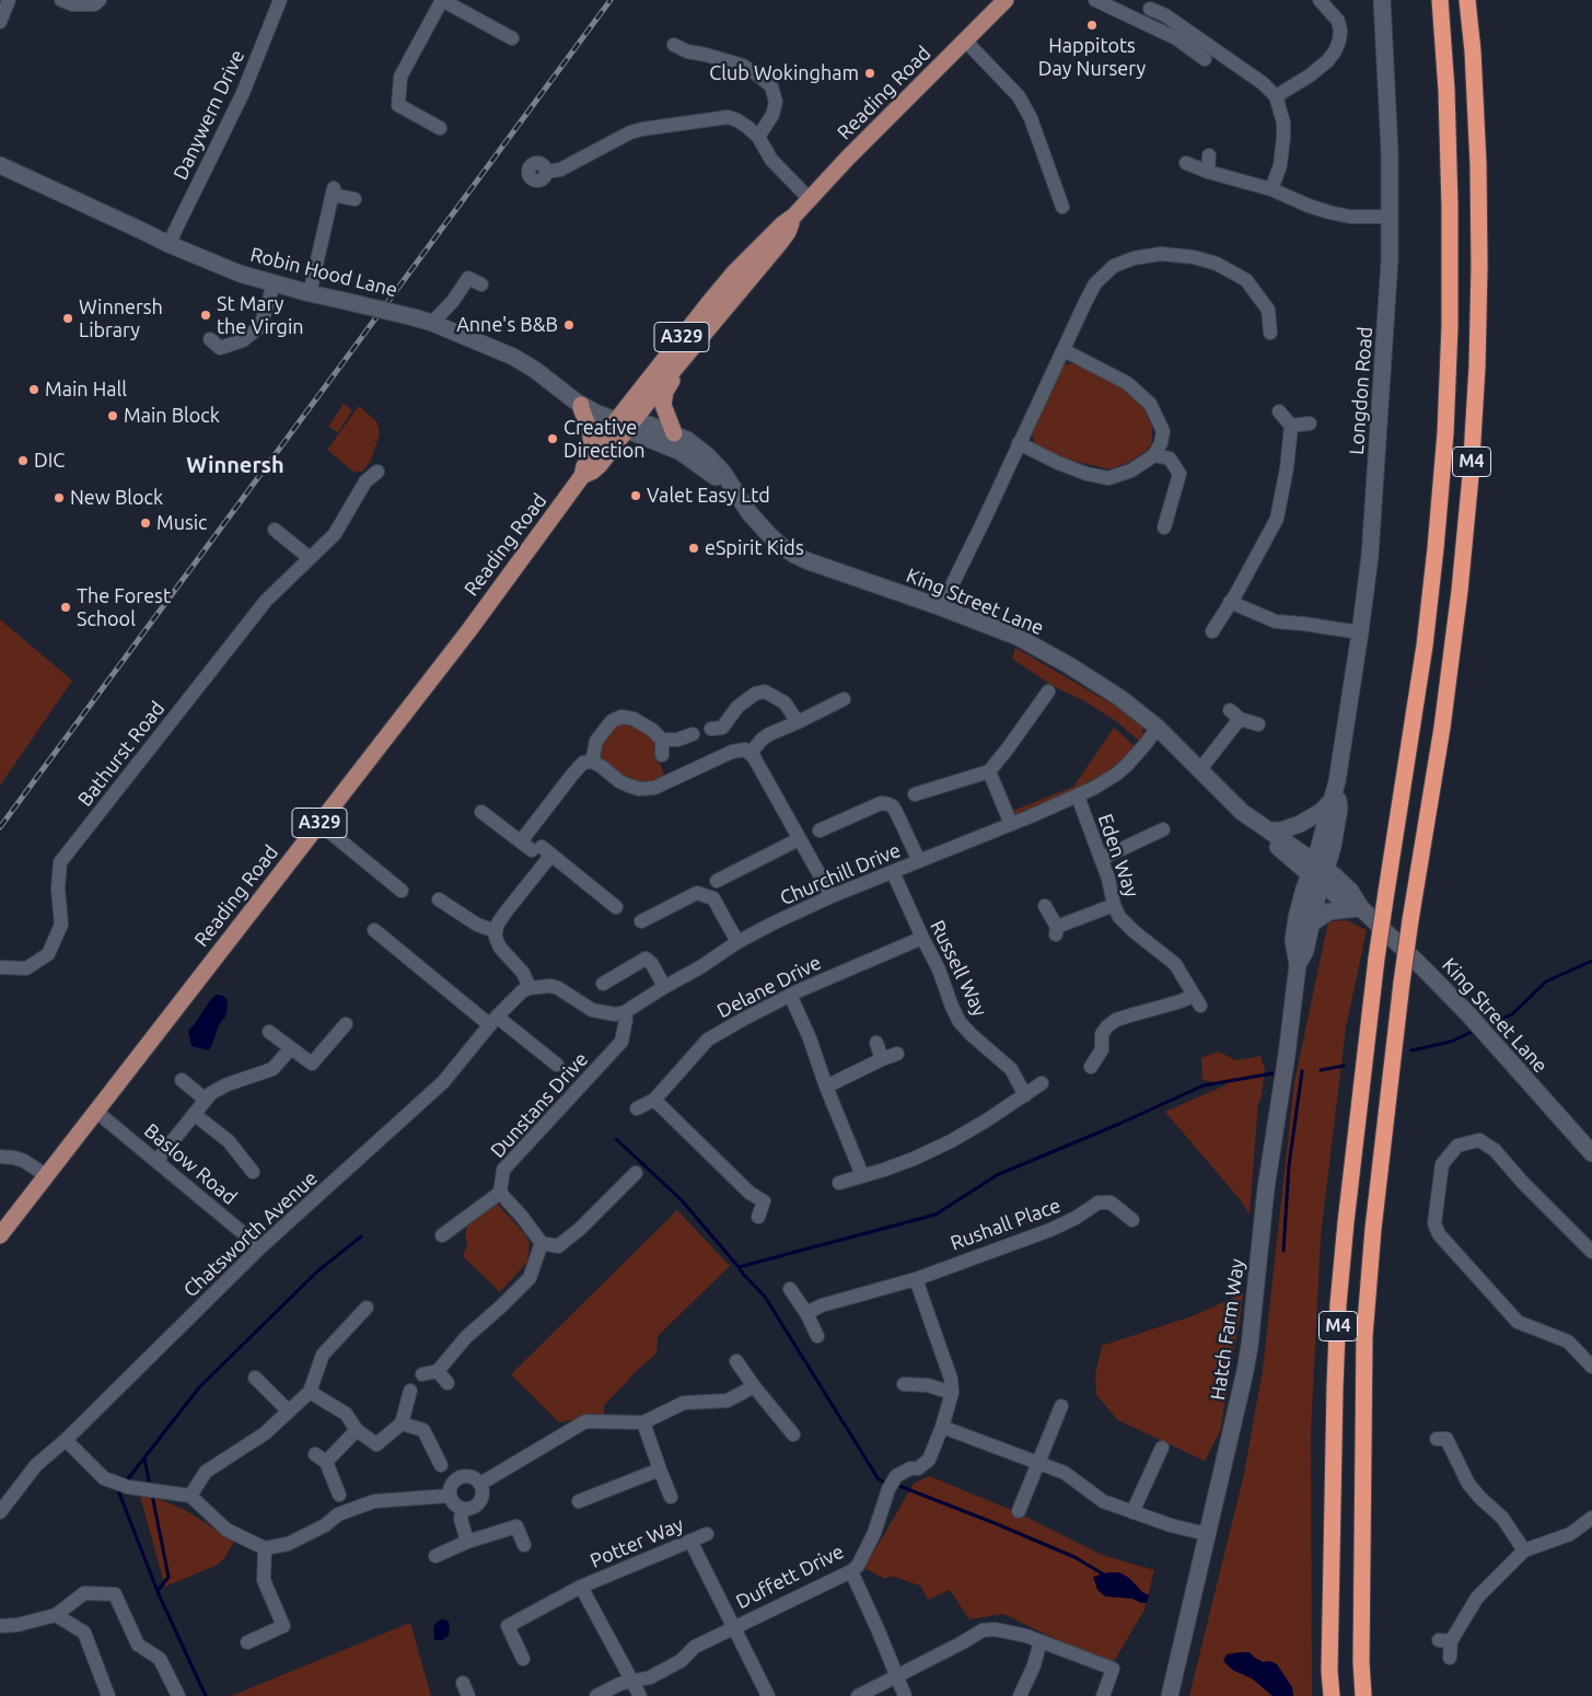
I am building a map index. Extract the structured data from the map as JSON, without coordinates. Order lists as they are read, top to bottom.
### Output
{
  "streets": {
    "highway": ["M4"],
    "main road": [
      "Reading Road",
      "Robin Hood Lane",
      "A329",
      "Longdon Road",
      "King Street Lane",
      "Hatch Farm Way"
    ],
    "street": [
      "Danywern Drive",
      "Bathurst Road",
      "Eden Way",
      "Churchill Drive",
      "Russell Way",
      "Delane Drive",
      "Dunstans Drive",
      "Baslow Road",
      "Rushall Place",
      "Chatsworth Avenue",
      "Potter Way",
      "Duffett Drive"
    ]
  },
  "crossings": [
    ["Reading Road", "Robin Hood Lane"],
    ["Reading Road", "King Street Lane"],
    ["Reading Road", "Baslow Road"],
    ["Danywern Drive", "Robin Hood Lane"],
    ["Robin Hood Lane", "King Street Lane"],
    ["Longdon Road", "King Street Lane"],
    ["Longdon Road", "Hatch Farm Way"],
    ["King Street Lane", "Churchill Drive"],
    ["King Street Lane", "Hatch Farm Way"],
    ["Eden Way", "Churchill Drive"],
    ["Churchill Drive", "Russell Way"],
    ["Churchill Drive", "Dunstans Drive"],
    ["Russell Way", "Delane Drive"],
    ["Baslow Road", "Chatsworth Avenue"],
    ["Rushall Place", "Duffett Drive"],
    ["Potter Way", "Duffett Drive"]
  ],
  "districts": ["Winnersh"],
  "places": [
    "Happitots Day Nursery",
    "Club Wokingham",
    "St Mary the Virgin",
    "Winnersh Library",
    "Anne's B&B",
    "Main Hall",
    "Main Block",
    "Creative Direction",
    "DIC",
    "Valet Easy Ltd",
    "New Block",
    "Music",
    "eSpirit Kids",
    "The Forest School"
  ]
}
